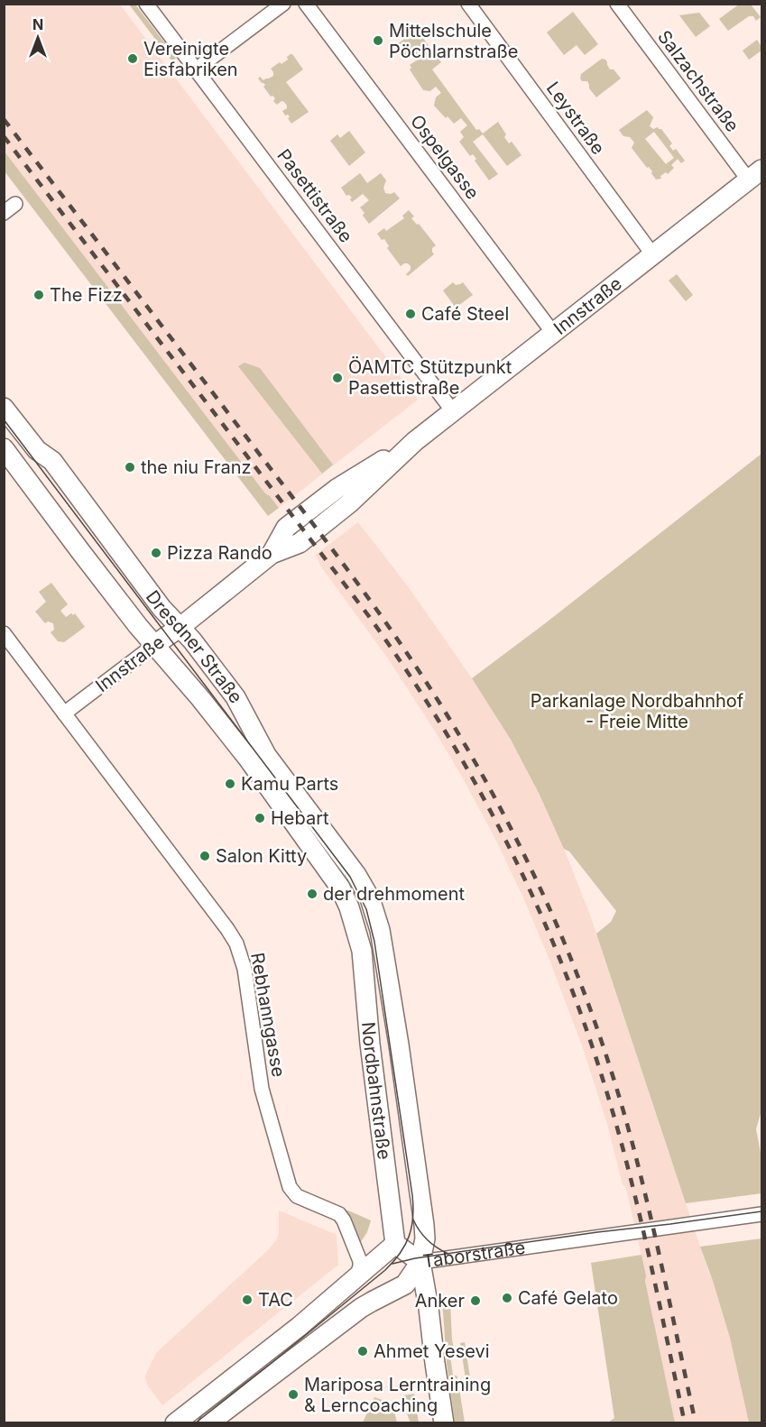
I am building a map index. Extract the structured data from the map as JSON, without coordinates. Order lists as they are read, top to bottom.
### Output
{
  "streets": {
    "main road": [
      "Innstraße",
      "Dresdner Straße",
      "Nordbahnstraße",
      "Taborstraße"
    ],
    "street": [
      "Salzachstraße",
      "Leystraße",
      "Ospelgasse",
      "Pasettistraße",
      "Rebhanngasse"
    ]
  },
  "crossings": [
    ["Salzachstraße", "Innstraße"],
    ["Leystraße", "Innstraße"],
    ["Ospelgasse", "Innstraße"],
    ["Pasettistraße", "Innstraße"],
    ["Innstraße", "Dresdner Straße"],
    ["Innstraße", "Rebhanngasse"],
    ["Dresdner Straße", "Nordbahnstraße"],
    ["Nordbahnstraße", "Taborstraße"]
  ],
  "parks": ["Parkanlage Nordbahnhof - Freie Mitte"],
  "places": [
    "Mittelschule Pöchlarnstraße",
    "Vereinigte Eisfabriken",
    "The Fizz",
    "Café Steel",
    "ÖAMTC Stützpunkt Pasettistraße",
    "the niu Franz",
    "Pizza Rando",
    "Kamu Parts",
    "Hebart",
    "Salon Kitty",
    "der drehmoment",
    "Café Gelato",
    "TAC",
    "Anker",
    "Ahmet Yesevi",
    "Mariposa Lerntraining & Lerncoaching"
  ],
  "north": "top"
}
